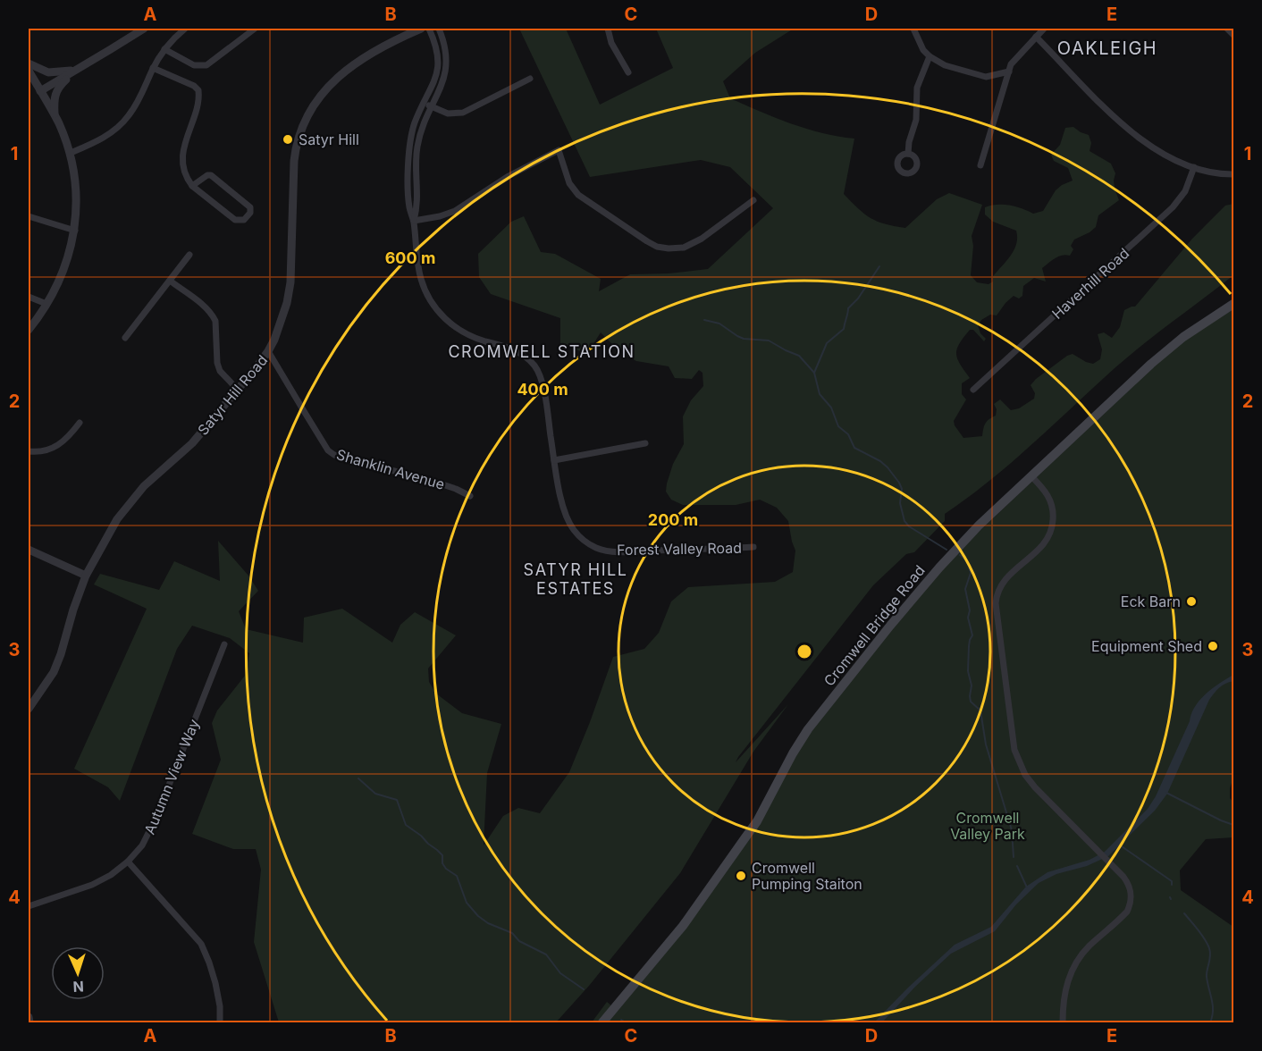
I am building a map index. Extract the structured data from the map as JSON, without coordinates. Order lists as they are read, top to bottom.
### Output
{
  "streets": {
    "main road": ["Cromwell Bridge Road"],
    "street": [
      "Haverhill Road",
      "Satyr Hill Road",
      "Shanklin Avenue",
      "Forest Valley Road",
      "Autumn View Way"
    ]
  },
  "crossings": [
    ["Satyr Hill Road", "Shanklin Avenue"]
  ],
  "districts": ["OAKLEIGH", "CROMWELL STATION", "SATYR HILL ESTATES"],
  "parks": ["Cromwell Valley Park"],
  "places": [
    "Satyr Hill",
    "Eck Barn",
    "Equipment Shed",
    "Cromwell Pumping Staiton"
  ],
  "north": "bottom",
  "grid": {
    "columns": [
      "A",
      "B",
      "C",
      "D",
      "E"
    ],
    "rows": [
      "1",
      "2",
      "3",
      "4"
    ]
  },
  "rings": ["600 m", "400 m", "200 m"]
}
